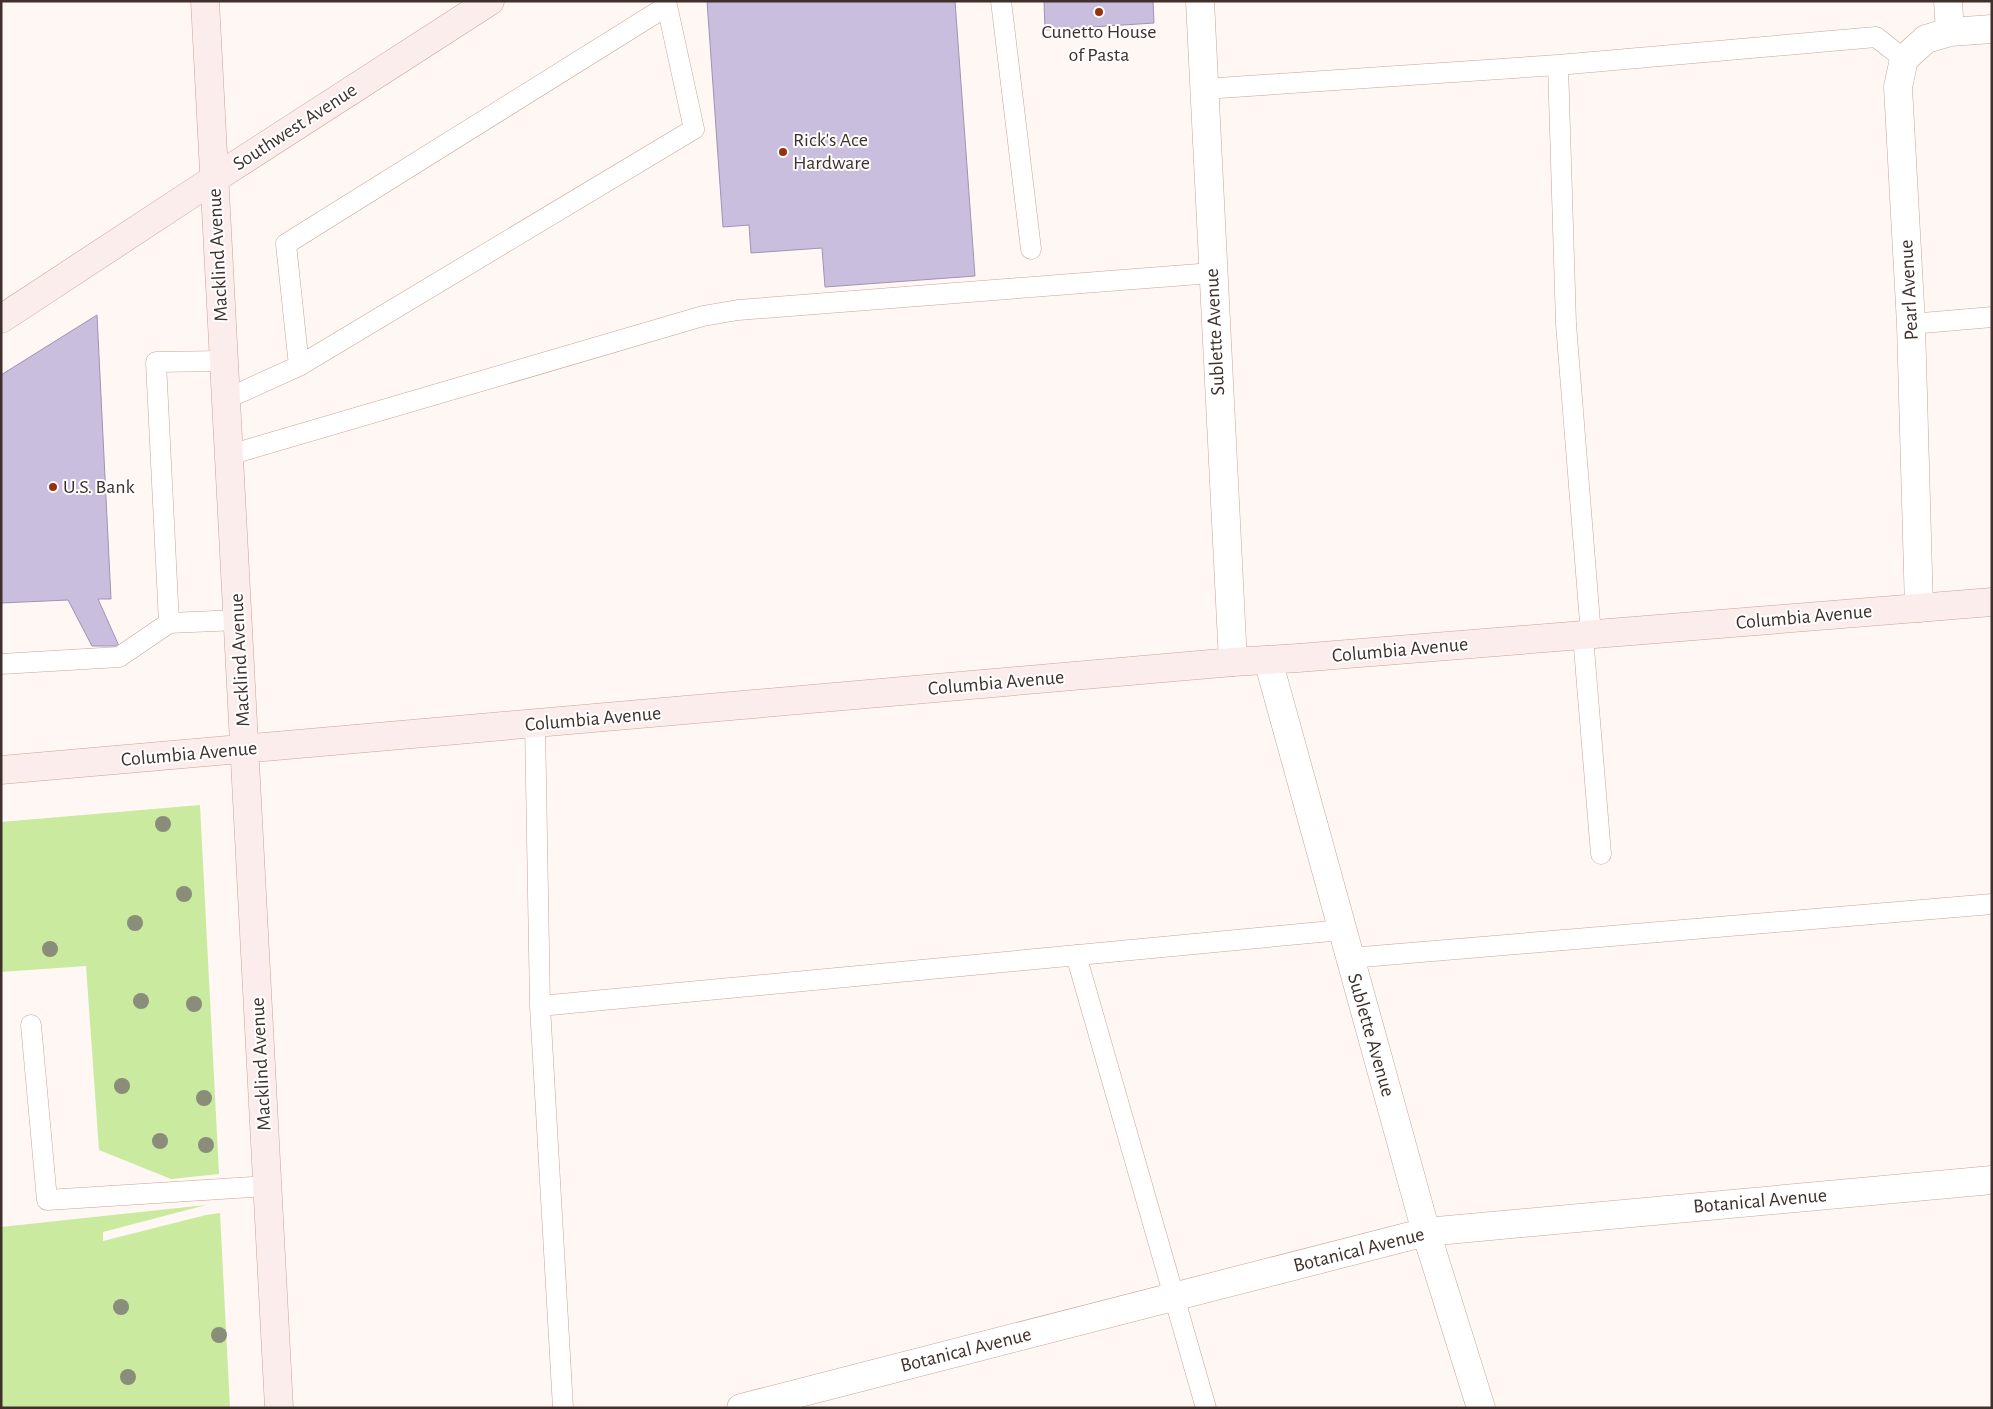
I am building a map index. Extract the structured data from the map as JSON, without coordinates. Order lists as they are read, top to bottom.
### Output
{
  "streets": {
    "street": [
      "Southwest Avenue",
      "Macklind Avenue",
      "Pearl Avenue",
      "Sublette Avenue",
      "Columbia Avenue",
      "Botanical Avenue"
    ]
  },
  "crossings": [
    ["Southwest Avenue", "Macklind Avenue"],
    ["Macklind Avenue", "Columbia Avenue"],
    ["Pearl Avenue", "Columbia Avenue"],
    ["Sublette Avenue", "Columbia Avenue"],
    ["Sublette Avenue", "Botanical Avenue"]
  ],
  "places": ["Cunetto House of Pasta", "Rick's Ace Hardware", "U.S. Bank"]
}
